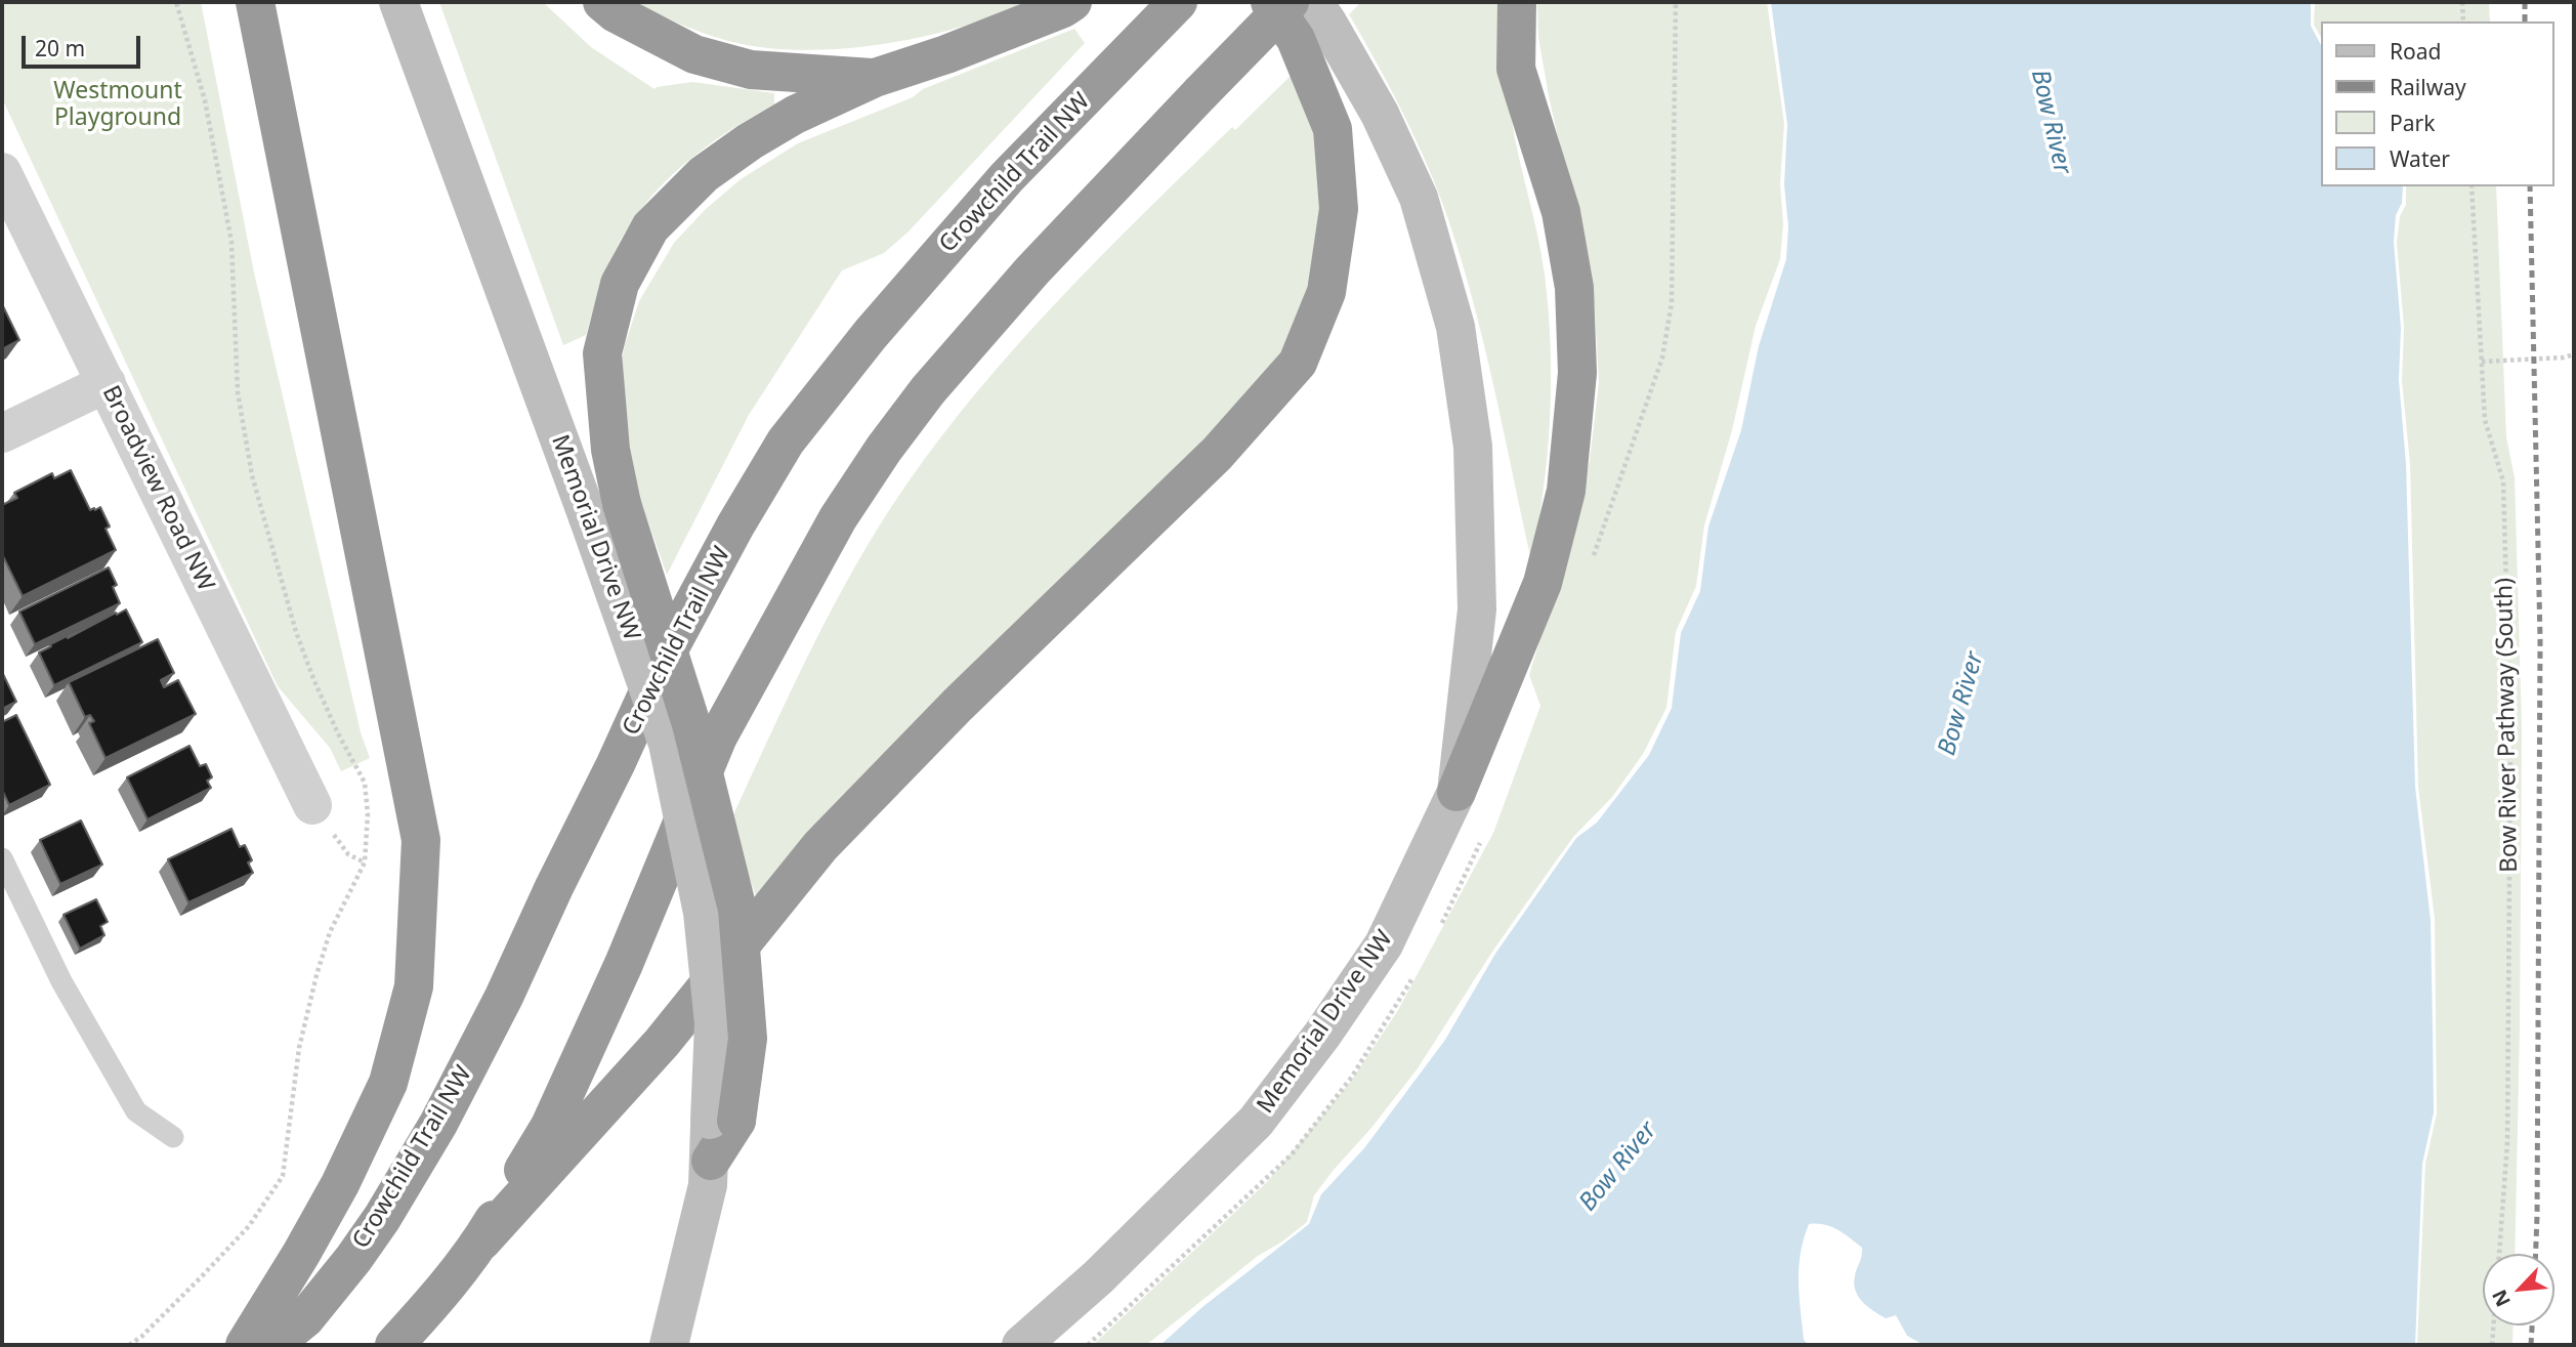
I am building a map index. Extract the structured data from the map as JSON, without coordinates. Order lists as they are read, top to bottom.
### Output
{
  "streets": {
    "highway": ["Crowchild Trail NW"],
    "main road": ["Memorial Drive NW"],
    "street": ["Broadview Road NW"],
    "path": ["Bow River Pathway (South)"]
  },
  "water": ["Bow River"],
  "parks": ["Westmount Playground"],
  "legend": [
    "Road",
    "Railway",
    "Park",
    "Water"
  ],
  "scale_bar": "20 m",
  "north": "bottom left"
}
